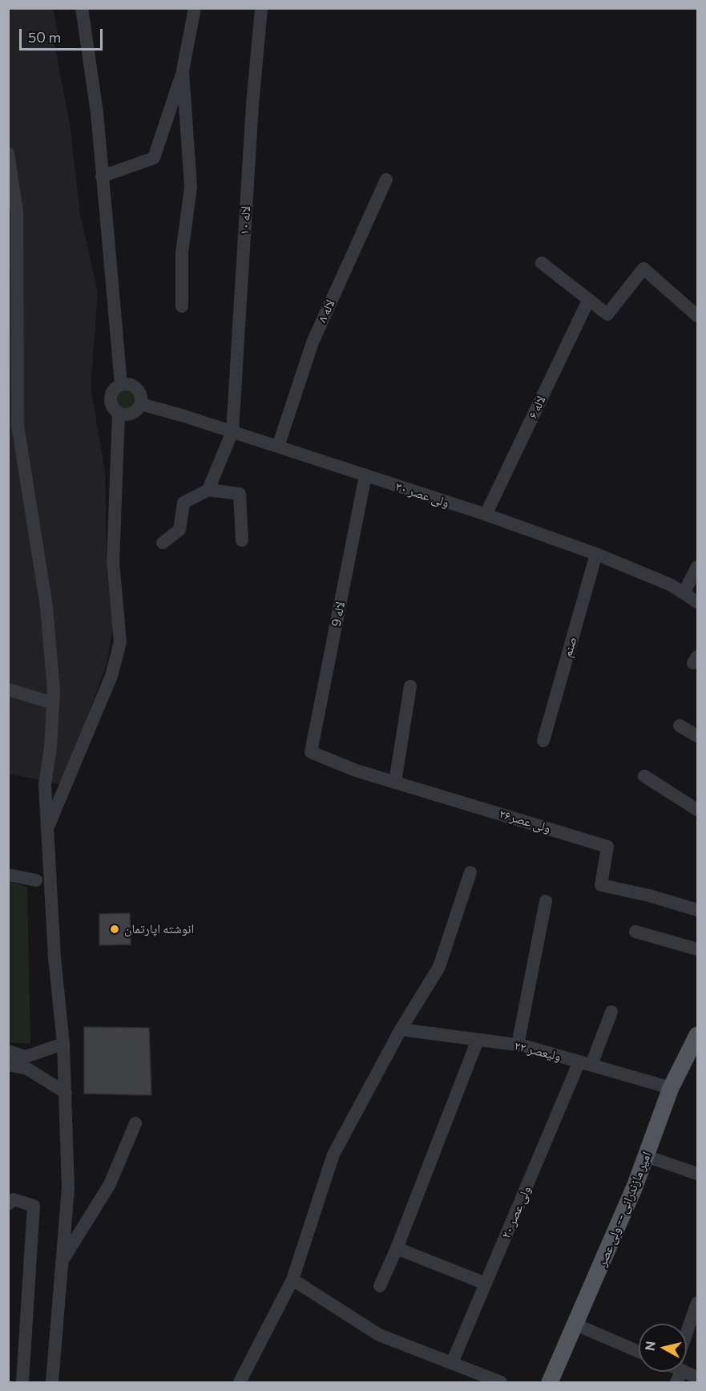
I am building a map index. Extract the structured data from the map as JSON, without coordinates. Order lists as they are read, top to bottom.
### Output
{
  "streets": {
    "main road": ["امیر مازندرانی -- ولی عصر"],
    "street": [
      "لاله ۱۰",
      "لاله ۸",
      "لاله ۶",
      "ولی عصر ۳۰",
      "لاله 9",
      "صنم",
      "ولی عصر۲۶",
      "ولیعصر ۲۲",
      "ولی عصر ۲۰"
    ]
  },
  "crossings": [
    ["لاله ۱۰", "ولی عصر ۳۰"],
    ["لاله ۸", "ولی عصر ۳۰"],
    ["لاله ۶", "ولی عصر ۳۰"],
    ["ولی عصر ۳۰", "لاله 9"],
    ["ولی عصر ۳۰", "صنم"],
    ["لاله 9", "ولی عصر۲۶"],
    ["ولیعصر ۲۲", "امیر مازندرانی -- ولی عصر"],
    ["ولیعصر ۲۲", "ولی عصر ۲۰"]
  ],
  "places": ["انوشته اپارتمان"],
  "scale_bar": "50 m",
  "north": "left"
}
